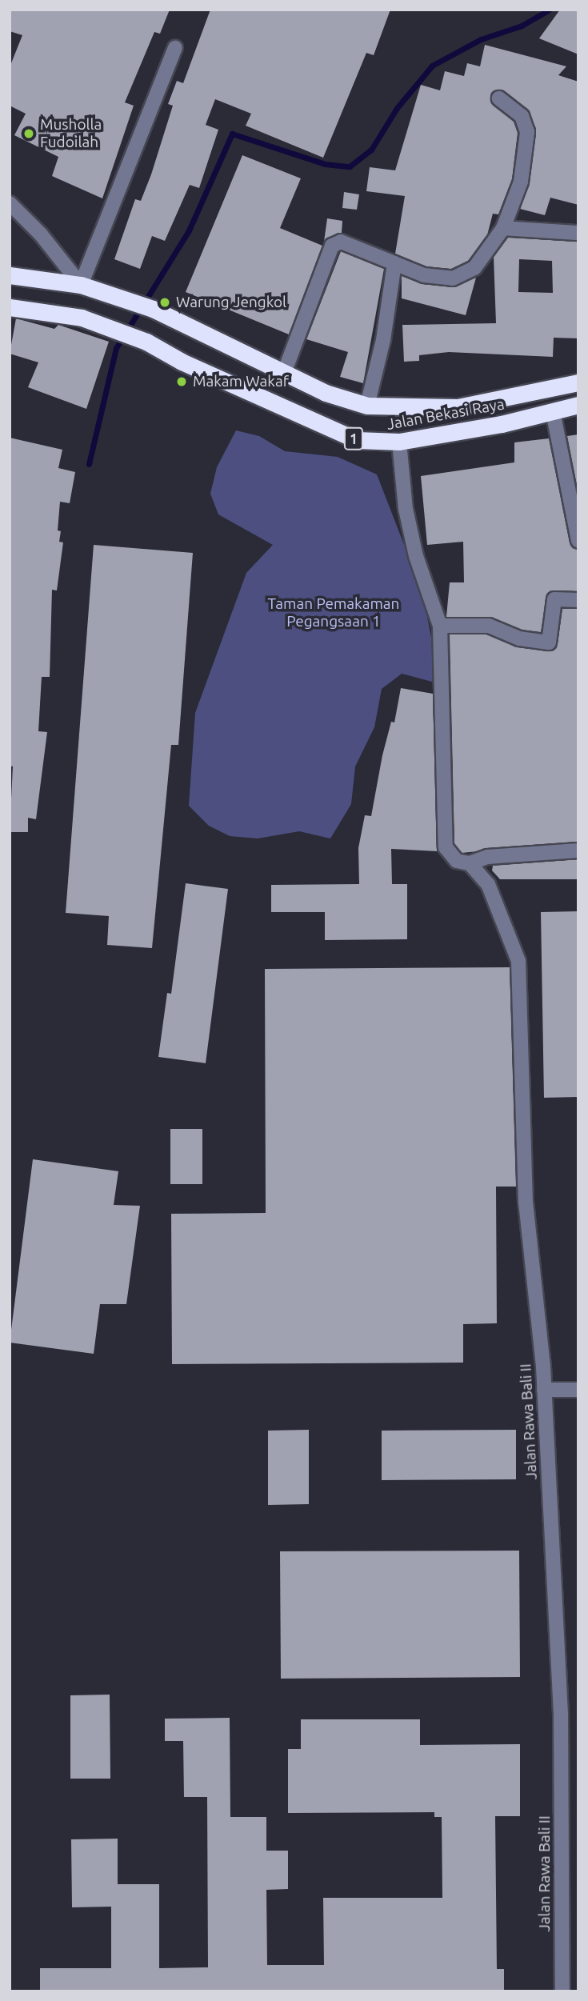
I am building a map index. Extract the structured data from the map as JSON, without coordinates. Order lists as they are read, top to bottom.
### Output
{
  "streets": {
    "highway": ["Jalan Bekasi Raya", "1"],
    "street": ["Jalan Rawa Bali II"]
  },
  "crossings": [
    ["Jalan Bekasi Raya", "Jalan Rawa Bali II"]
  ],
  "parks": ["Taman Pemakaman Pegangsaan 1"],
  "places": ["Musholla Fudoilah", "Warung Jengkol", "Makam Wakaf"]
}
